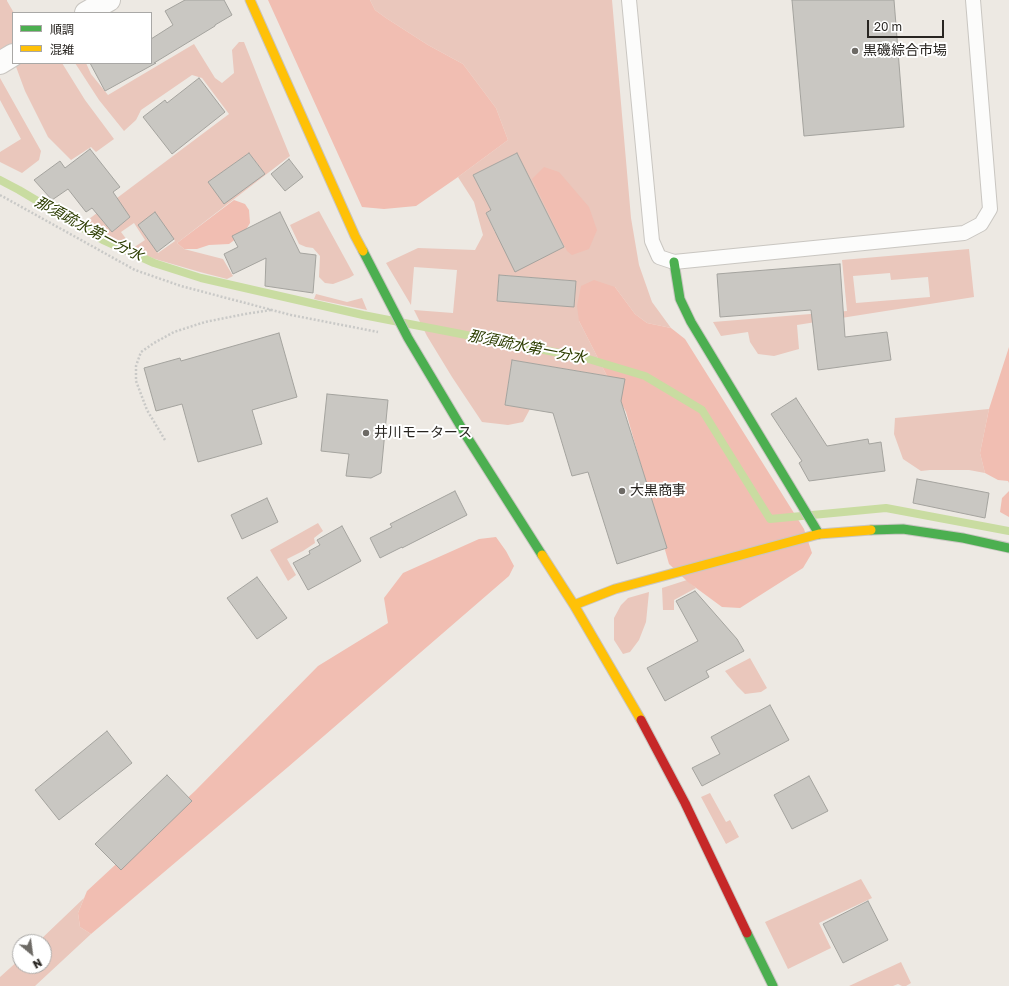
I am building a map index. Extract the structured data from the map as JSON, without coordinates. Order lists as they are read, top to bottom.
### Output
{
  "water": ["那須疏水第一分水"],
  "places": ["黒磯綜合市場", "井川モータース", "大黒商事"],
  "legend": ["順調", "混雑"],
  "scale_bar": "20 m",
  "north": "bottom right"
}
